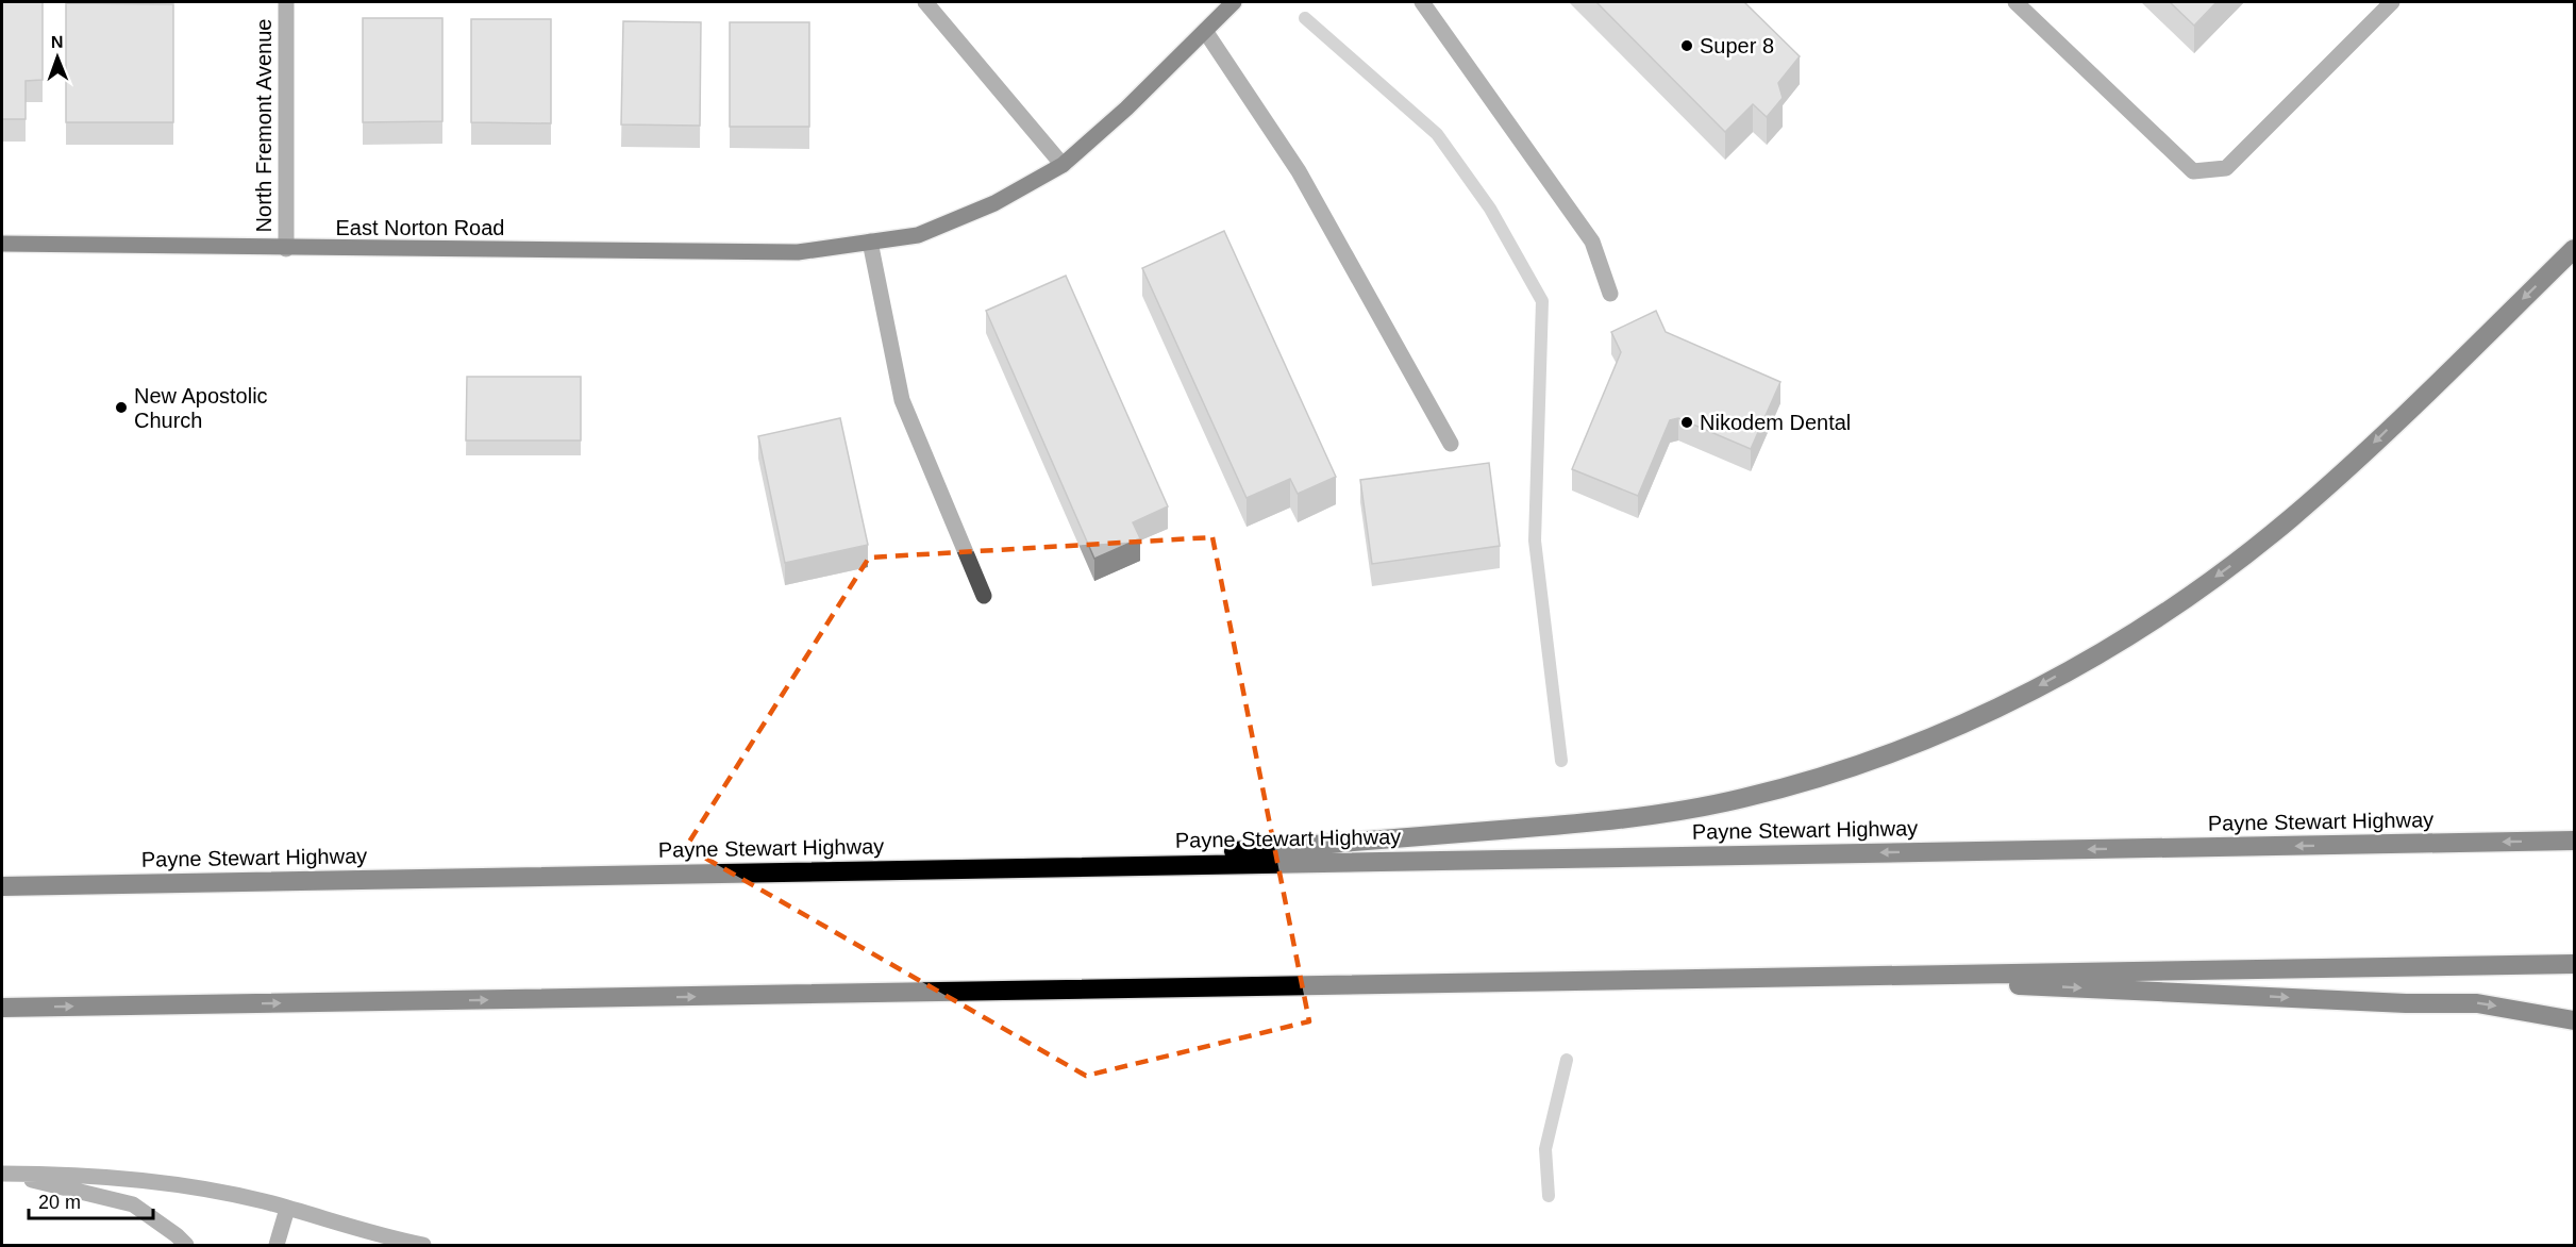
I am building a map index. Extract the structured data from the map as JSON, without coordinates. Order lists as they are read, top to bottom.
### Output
{
  "streets": {
    "highway": ["Payne Stewart Highway"],
    "main road": ["East Norton Road"],
    "street": ["North Fremont Avenue"]
  },
  "crossings": [
    ["North Fremont Avenue", "East Norton Road"]
  ],
  "places": ["Super 8", "New Apostolic Church", "Nikodem Dental"],
  "scale_bar": "20 m",
  "north": "top"
}
